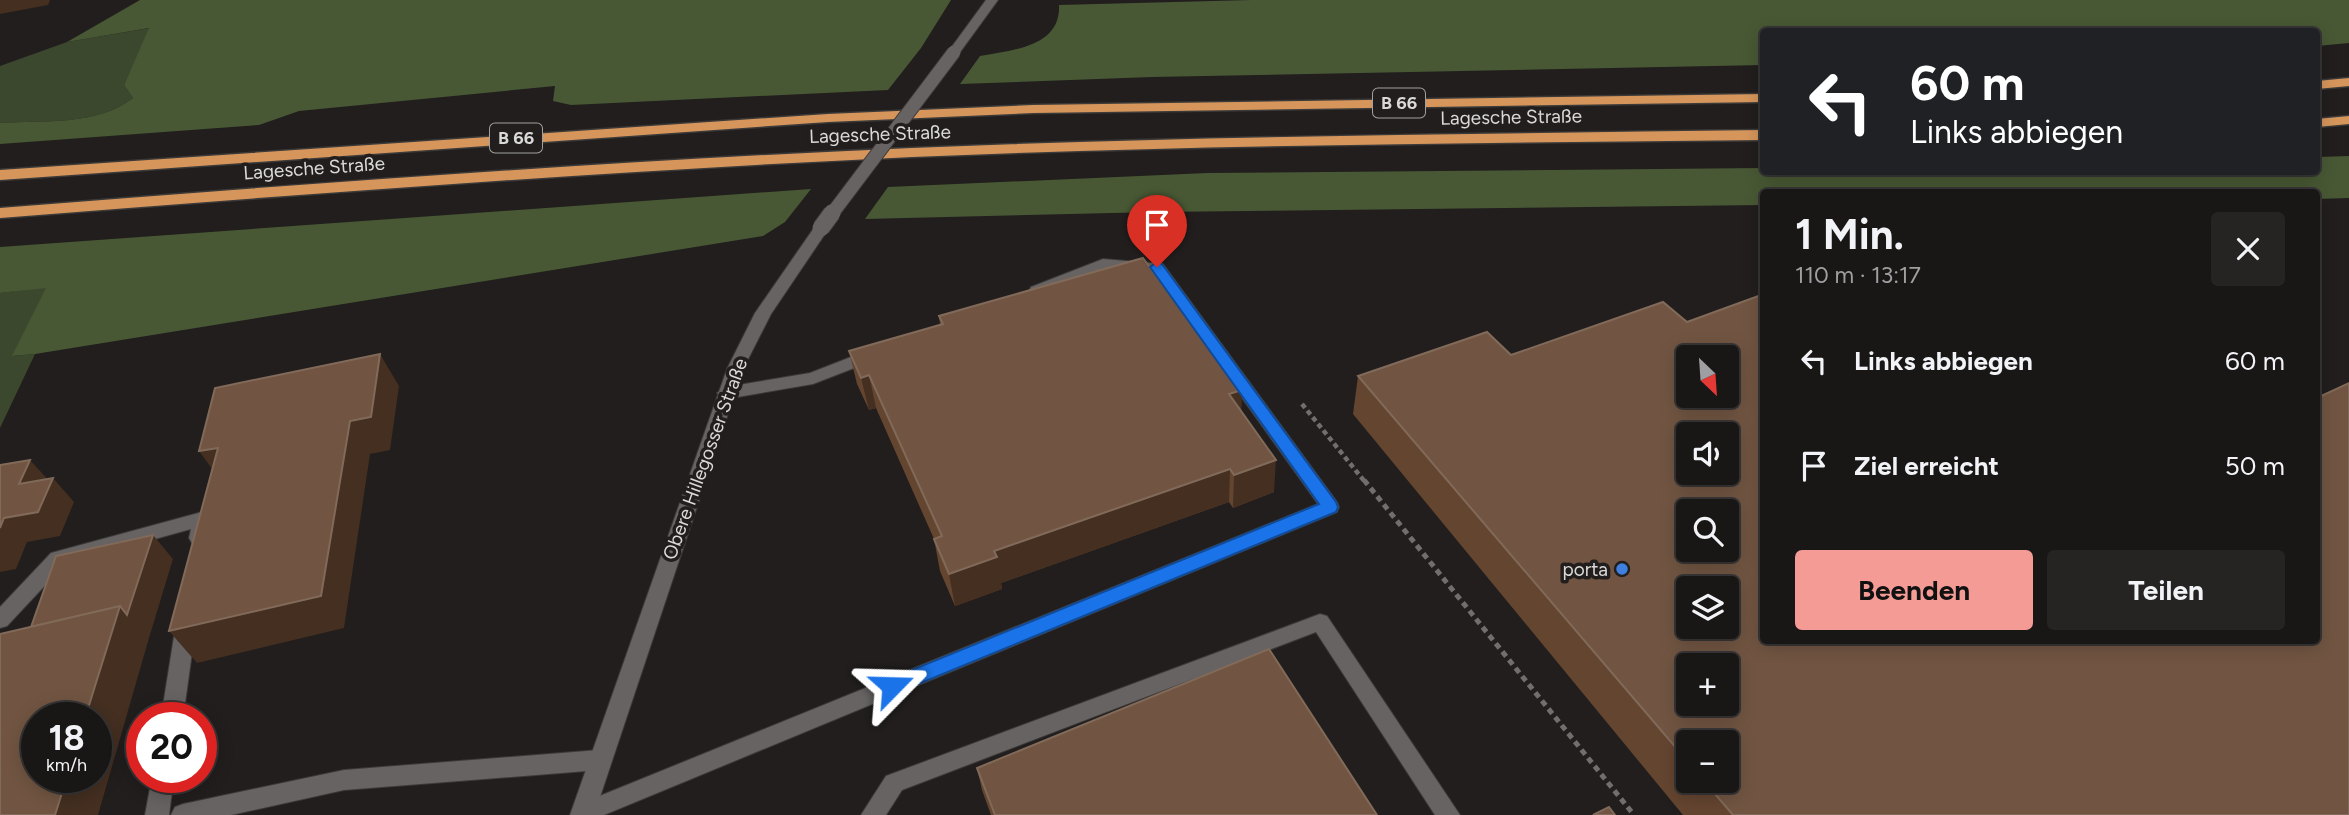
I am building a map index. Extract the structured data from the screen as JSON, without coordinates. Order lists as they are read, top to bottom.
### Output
{
  "streets": {
    "highway": ["B 66", "Lagesche Straße"],
    "street": ["Obere Hillegosser Straße"]
  },
  "places": ["porta"],
  "north": "bottom right",
  "page": {
    "turn": ["60 m", "Links abbiegen"],
    "heading": ["1 Min.", "110 m · 13:17"],
    "list": [
      {
        "name": "Links abbiegen",
        "value": "60 m"
      },
      {
        "name": "Ziel erreicht",
        "value": "50 m"
      }
    ],
    "map_buttons": ["+", "−"],
    "buttons": ["Beenden", "Teilen"],
    "speed": "18 km/h",
    "limit": "20"
  }
}
